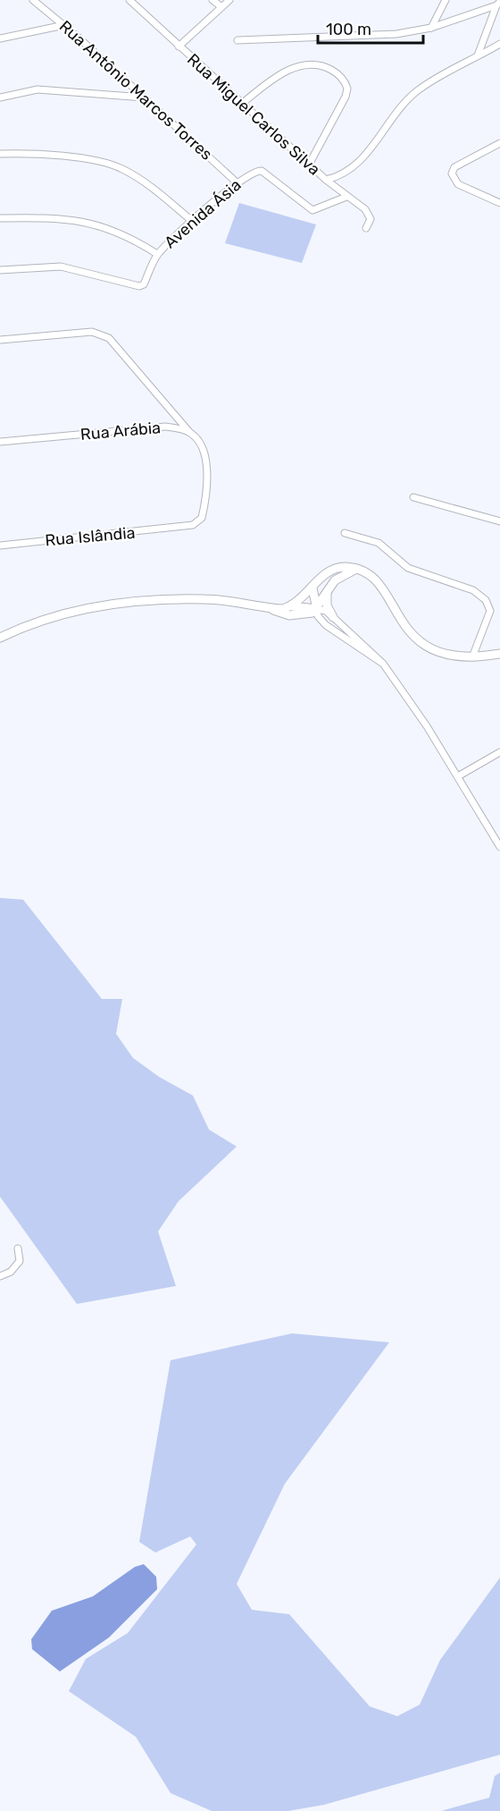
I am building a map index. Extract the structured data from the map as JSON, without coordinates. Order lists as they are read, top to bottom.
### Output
{
  "streets": {
    "street": [
      "Rua Antônio Marcos Torres",
      "Rua Miguel Carlos Silva",
      "Avenida Ásia",
      "Rua Arábia",
      "Rua Islândia"
    ]
  },
  "crossings": [
    ["Rua Antônio Marcos Torres", "Avenida Ásia"],
    ["Rua Miguel Carlos Silva", "Avenida Ásia"],
    ["Rua Arábia", "Rua Islândia"]
  ],
  "scale_bar": "100 m"
}
